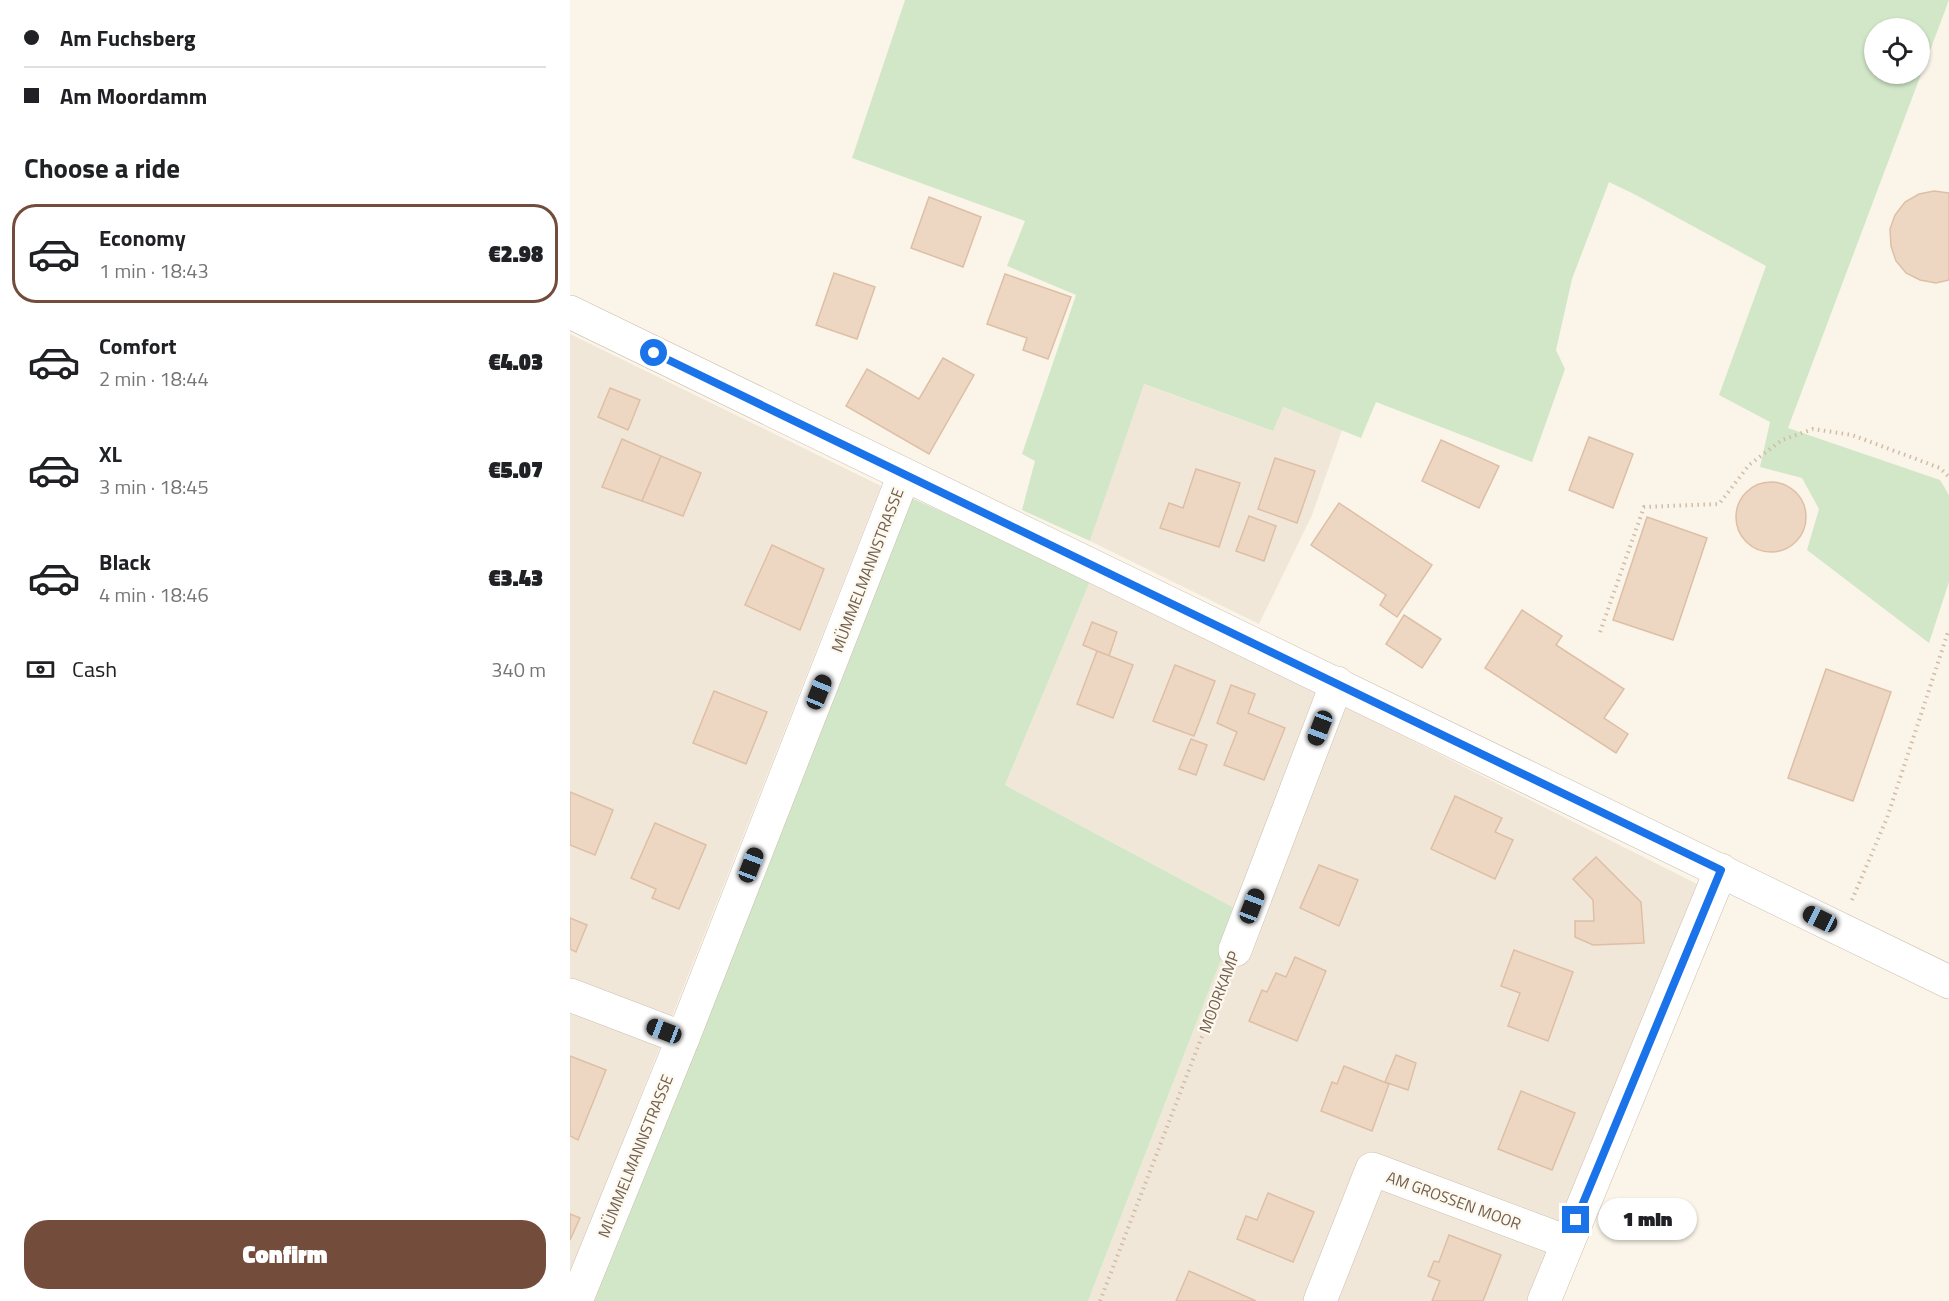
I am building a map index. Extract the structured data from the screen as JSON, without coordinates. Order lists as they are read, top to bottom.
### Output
{
  "streets": {
    "street": ["MÜMMELMANNSTRASSE", "MOORKAMP", "AM GROSSEN MOOR"]
  },
  "page": {
    "banner": ["Am Fuchsberg", "Am Moordamm"],
    "heading": "Choose a ride",
    "list": [
      {
        "name": "Economy",
        "note": "1 min · 18:43",
        "value": "€2.98"
      },
      {
        "name": "Comfort",
        "note": "2 min · 18:44",
        "value": "€4.03"
      },
      {
        "name": "XL",
        "note": "3 min · 18:45",
        "value": "€5.07"
      },
      {
        "name": "Black",
        "note": "4 min · 18:46",
        "value": "€3.43"
      }
    ],
    "pay": ["Cash", "340 m"],
    "bubble": "1 min",
    "buttons": "Confirm"
  }
}
